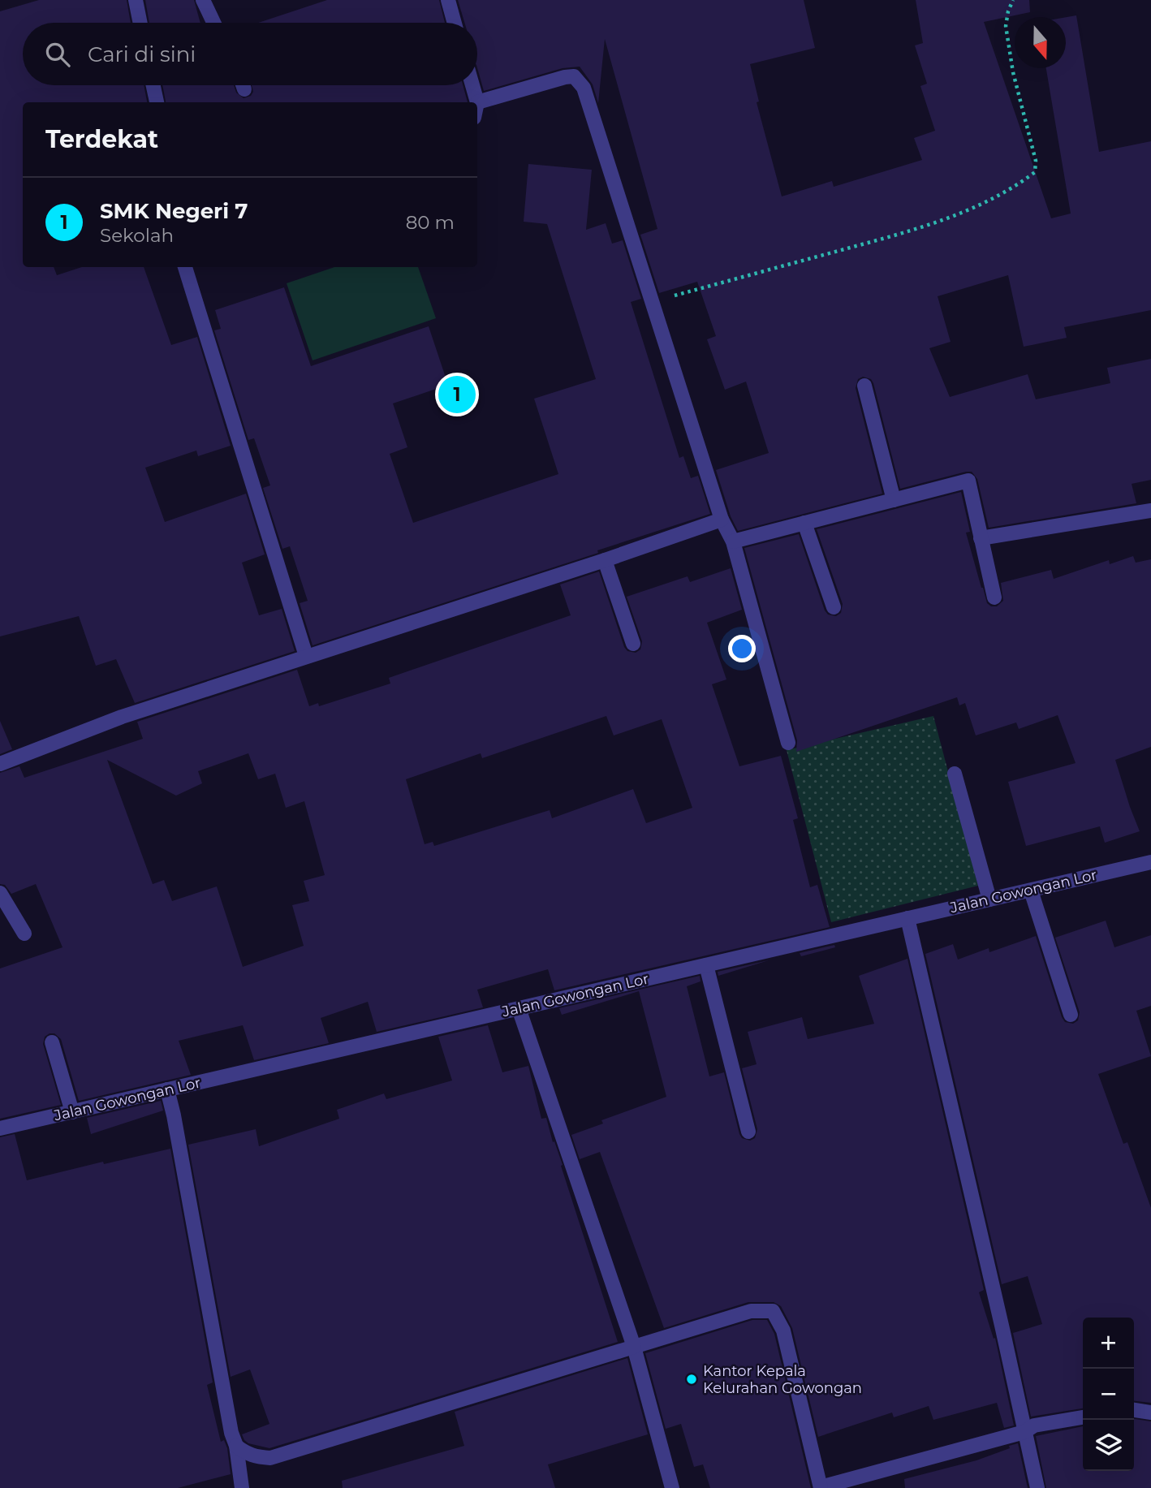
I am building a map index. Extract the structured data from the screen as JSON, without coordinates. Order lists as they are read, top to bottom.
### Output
{
  "streets": {
    "street": ["Jalan Gowongan Lor"]
  },
  "places": ["Kantor Kepala Kelurahan Gowongan"],
  "north": "bottom",
  "page": {
    "search": "Cari di sini",
    "heading": "Terdekat",
    "list": [
      {
        "mark": "1",
        "name": "SMK Negeri 7",
        "note": "Sekolah",
        "value": "80 m"
      }
    ],
    "pins": "1",
    "map_buttons": ["+", "−"]
  }
}
